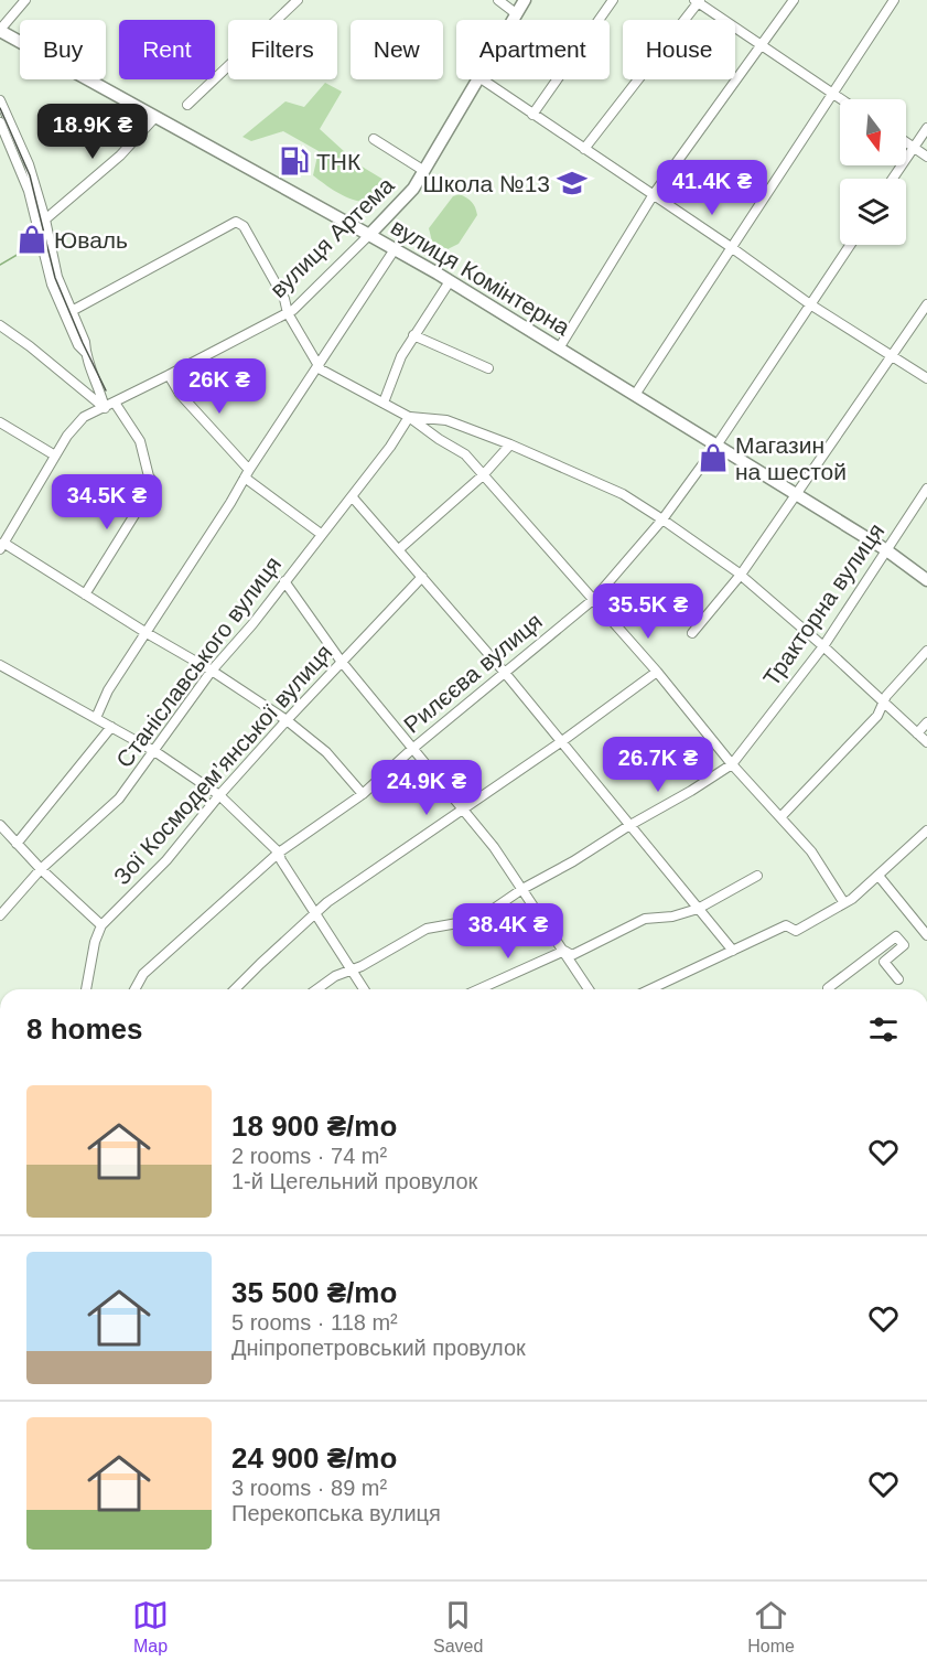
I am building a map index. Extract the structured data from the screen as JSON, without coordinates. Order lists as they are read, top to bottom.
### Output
{
  "streets": {
    "main road": ["вулиця Артема", "вулиця Комінтерна"],
    "street": [
      "Тракторна вулиця",
      "Станіславського вулиця",
      "Рилєєва вулиця",
      "Зої Космодем’янської вулиця"
    ]
  },
  "crossings": [
    ["вулиця Артема", "вулиця Комінтерна"],
    ["вулиця Комінтерна", "Тракторна вулиця"],
    ["вулиця Комінтерна", "Рилєєва вулиця"]
  ],
  "places": {
    "fuel station": ["ТНК"],
    "school or university": ["Школа №13"],
    "shop": ["Юваль", "Магазин на шестой"]
  },
  "north": "bottom",
  "page": {
    "chip": [
      "Buy",
      "Rent",
      "Filters",
      "New",
      "Apartment",
      "House"
    ],
    "price": [
      "18.9K ₴",
      "41.4K ₴",
      "26K ₴",
      "34.5K ₴",
      "35.5K ₴",
      "26.7K ₴",
      "24.9K ₴",
      "38.4K ₴"
    ],
    "heading": "8 homes",
    "list": [
      {
        "name": "18 900 ₴/mo",
        "note": "2 rooms · 74 m² · 1-й Цегельний провулок"
      },
      {
        "name": "35 500 ₴/mo",
        "note": "5 rooms · 118 m² · Дніпропетровський провулок"
      },
      {
        "name": "24 900 ₴/mo",
        "note": "3 rooms · 89 m² · Перекопська вулиця"
      }
    ],
    "tabs": ["Map", "Saved", "Home"]
  }
}
